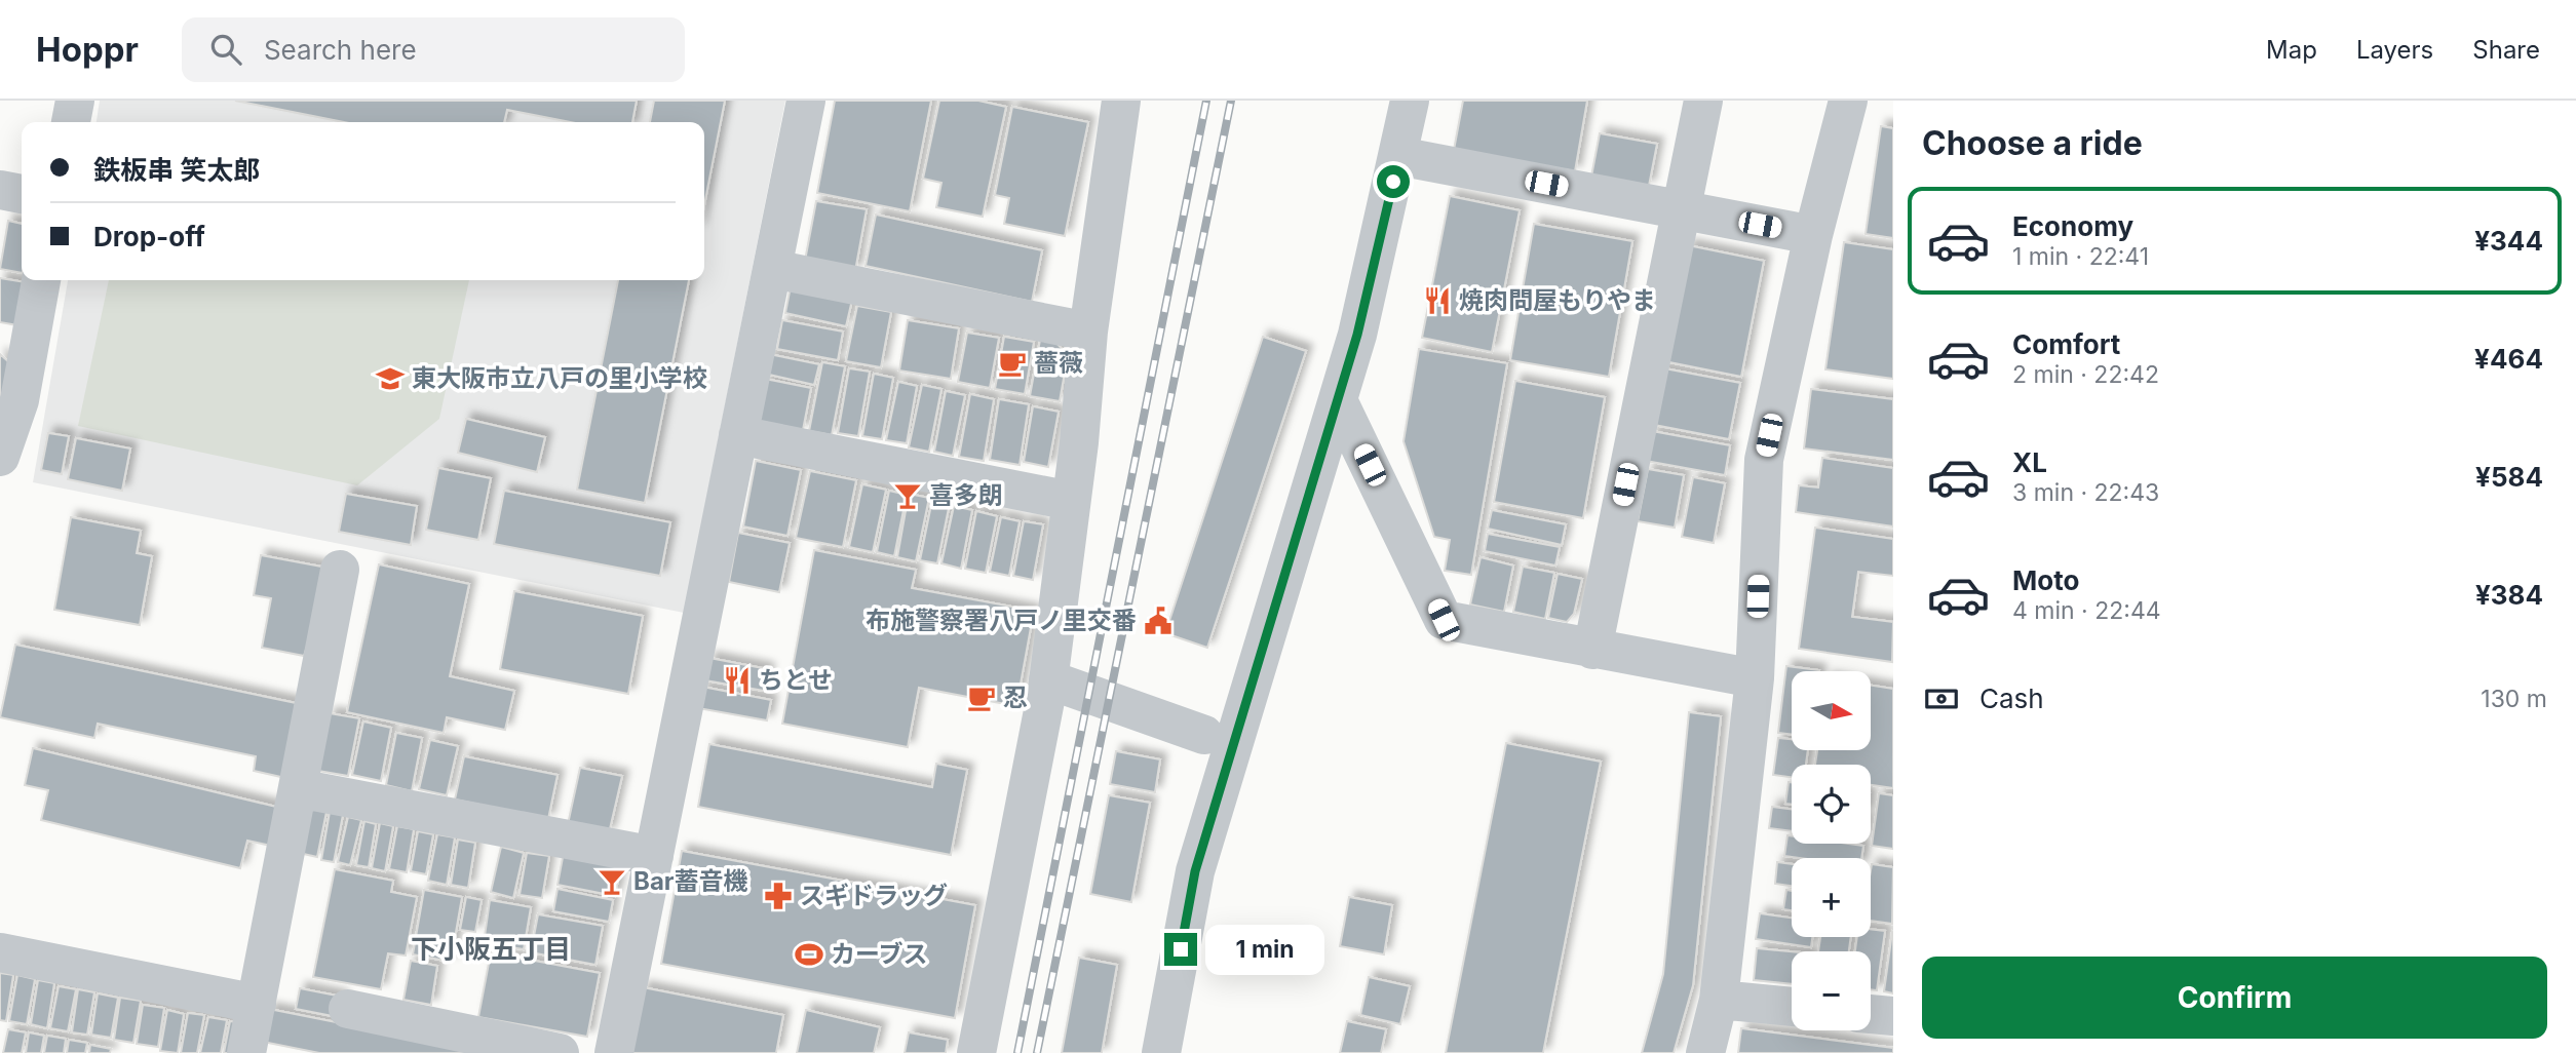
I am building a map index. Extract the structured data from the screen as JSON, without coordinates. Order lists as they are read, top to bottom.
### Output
{
  "districts": ["下小阪五丁目"],
  "places": {
    "restaurant": ["焼肉問屋もりやま", "ちとせ"],
    "cafe": ["薔薇", "忍"],
    "school or university": ["東大阪市立八戸の里小学校"],
    "bar": ["喜多朗", "Bar蓄音機"],
    "public building": ["布施警察署八戸ノ里交番"],
    "pharmacy": ["スギドラッグ"],
    "sports": ["カーブス"]
  },
  "north": "right",
  "page": {
    "header": "Hoppr",
    "search": "Search here",
    "nav": ["Map", "Layers", "Share"],
    "heading": "Choose a ride",
    "banner": ["鉄板串 笑太郎", "Drop-off"],
    "list": [
      {
        "name": "Economy",
        "note": "1 min · 22:41",
        "value": "¥344"
      },
      {
        "name": "Comfort",
        "note": "2 min · 22:42",
        "value": "¥464"
      },
      {
        "name": "XL",
        "note": "3 min · 22:43",
        "value": "¥584"
      },
      {
        "name": "Moto",
        "note": "4 min · 22:44",
        "value": "¥384"
      }
    ],
    "pay": ["Cash", "130 m"],
    "map_buttons": ["+", "−"],
    "bubble": "1 min",
    "buttons": "Confirm"
  }
}
